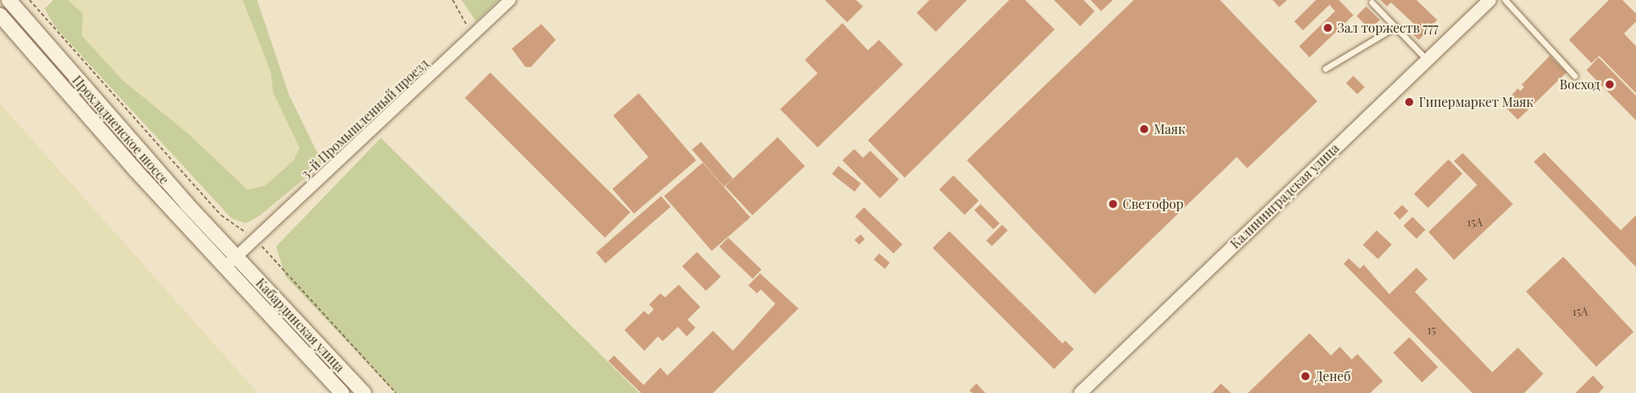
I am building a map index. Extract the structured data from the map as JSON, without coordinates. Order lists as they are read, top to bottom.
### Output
{
  "streets": {
    "main road": ["Прохладненское шоссе", "Кабардинская улица"],
    "street": ["3-й Промышленный проезд", "Калининградская улица"]
  },
  "crossings": [
    ["3-й Промышленный проезд", "Прохладненское шоссе"],
    ["3-й Промышленный проезд", "Кабардинская улица"],
    ["Прохладненское шоссе", "Кабардинская улица"]
  ],
  "places": [
    "Зал торжеств 777",
    "Восход",
    "Гипермаркет Маяк",
    "Маяк",
    "Светофор",
    "Денеб"
  ],
  "house_numbers": ["15А", "15А", "15"]
}
